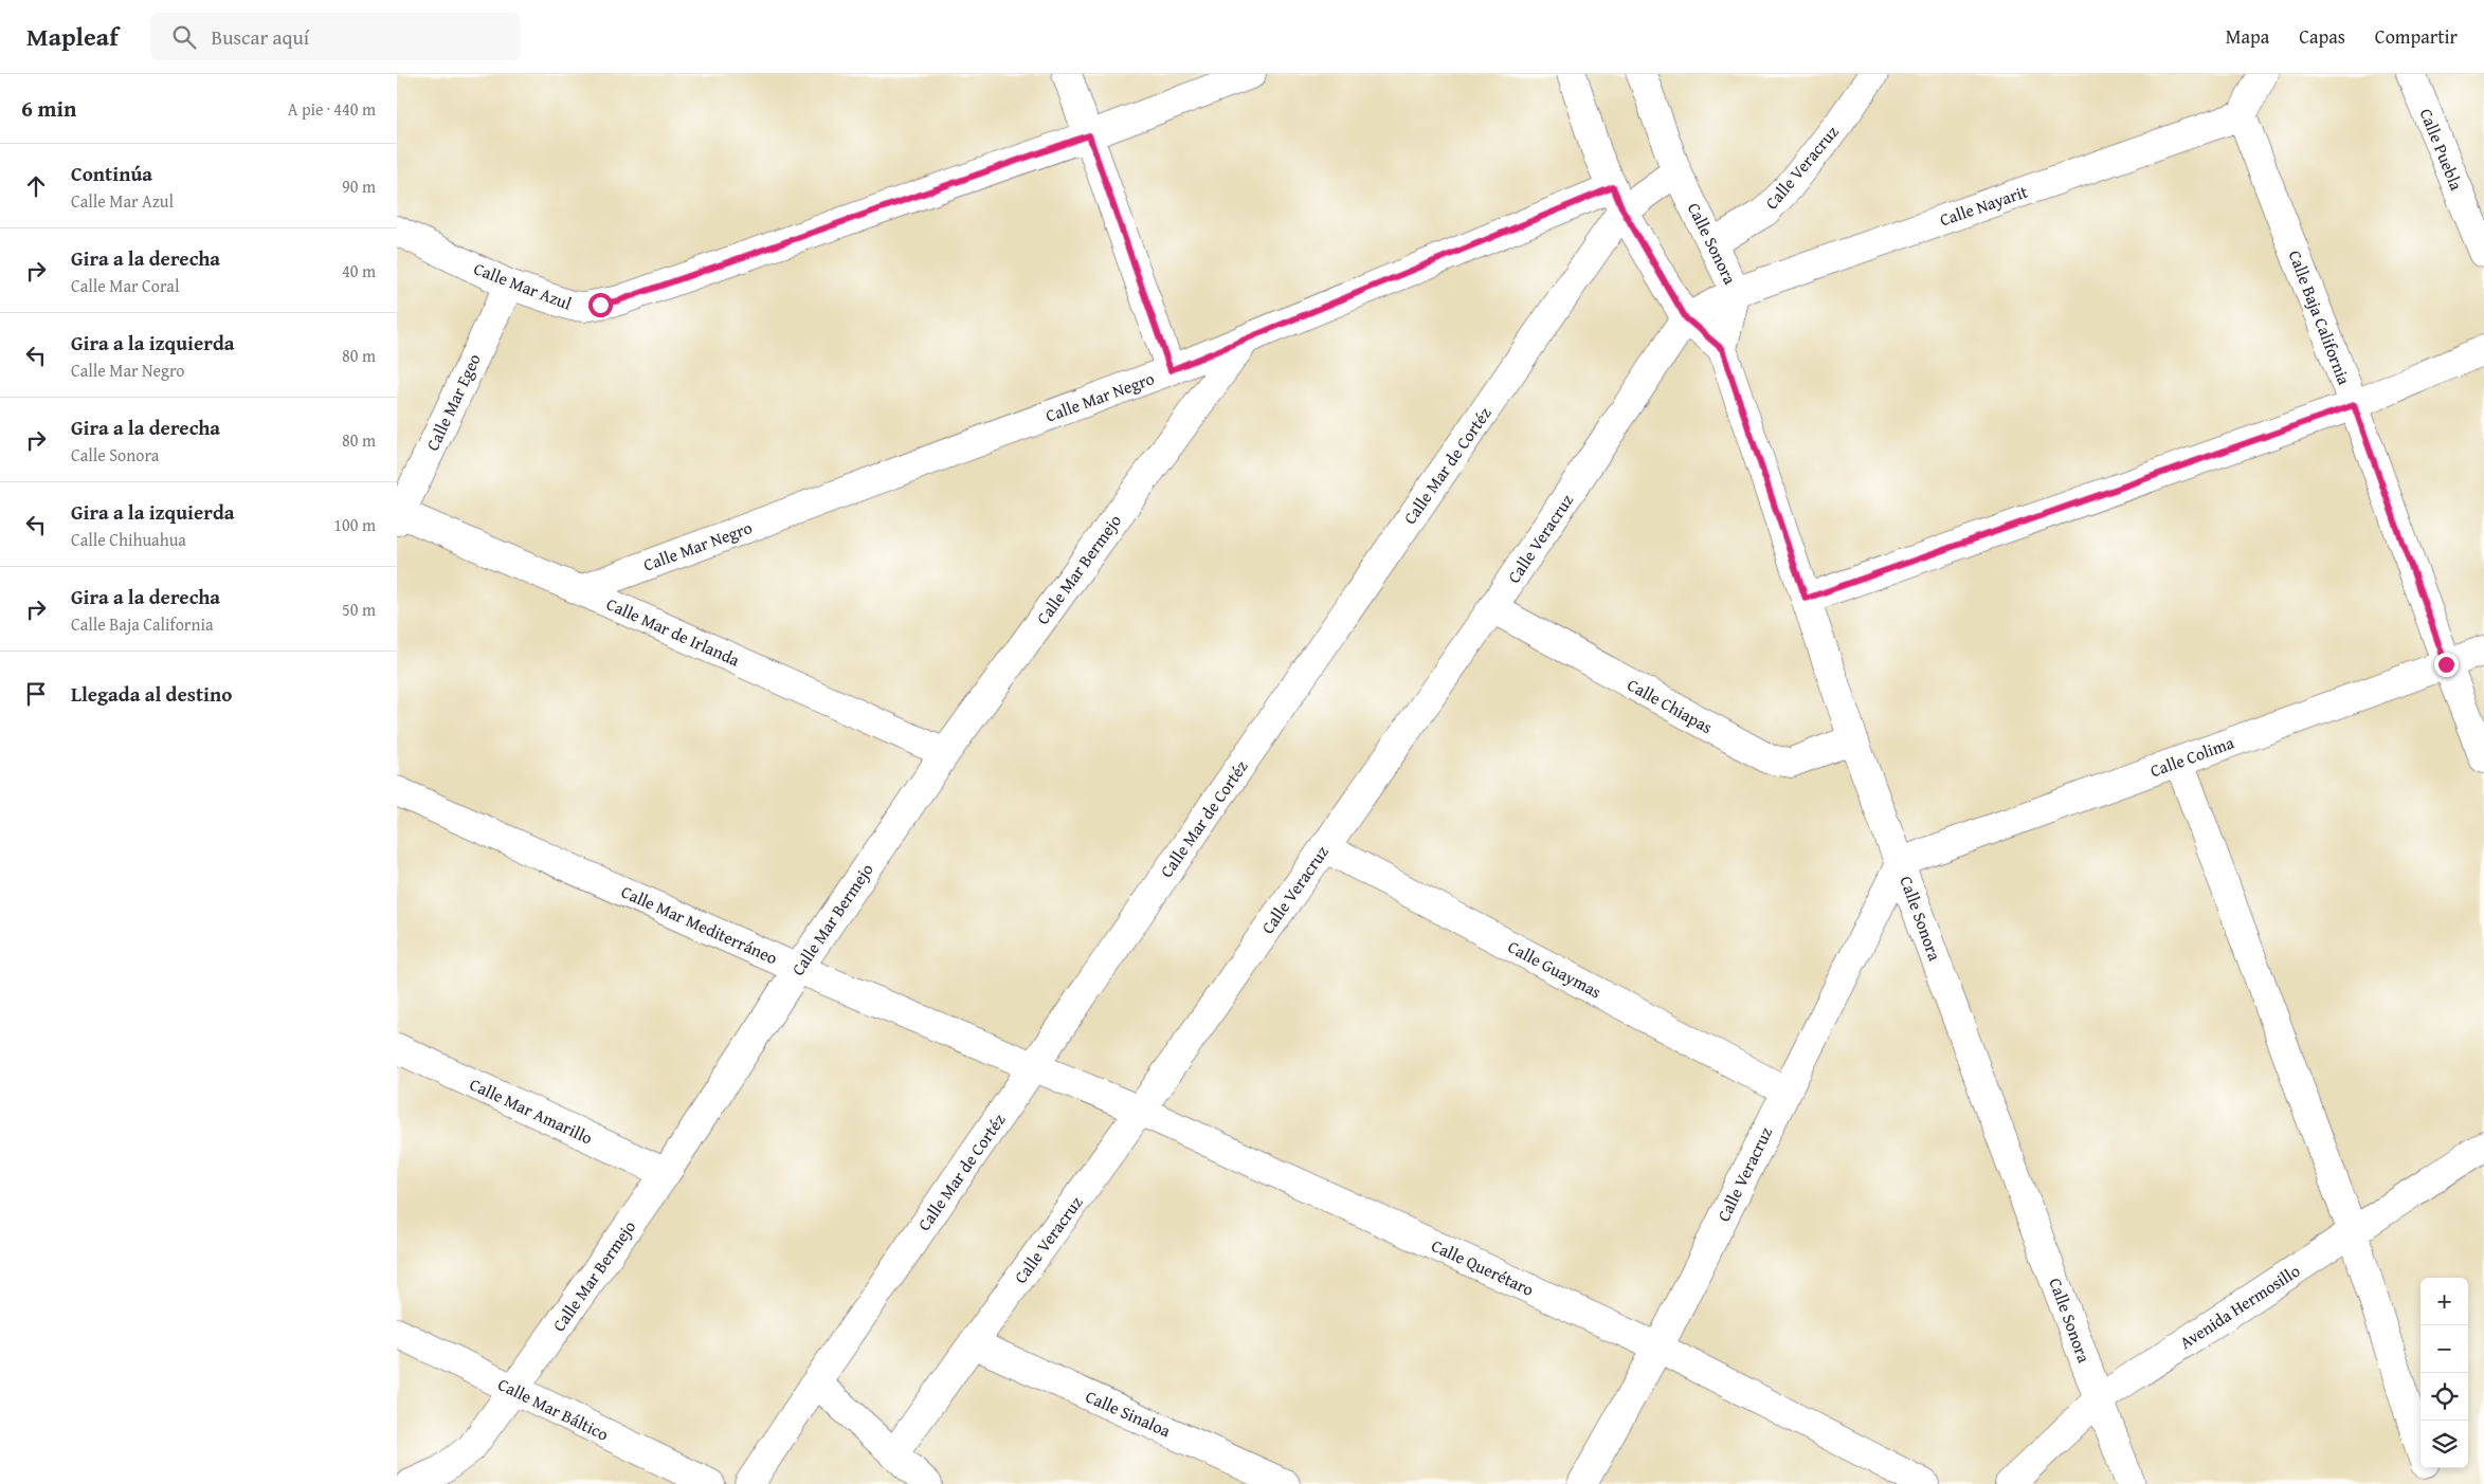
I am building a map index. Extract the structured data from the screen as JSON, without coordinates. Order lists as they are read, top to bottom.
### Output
{
  "streets": {
    "street": [
      "Calle Puebla",
      "Calle Veracruz",
      "Calle Nayarit",
      "Calle Sonora",
      "Calle Mar Azul",
      "Calle Baja California",
      "Calle Mar Negro",
      "Calle Mar Egeo",
      "Calle Mar de Cortéz",
      "Calle Mar Bermejo",
      "Calle Mar de Irlanda",
      "Calle Chiapas",
      "Calle Colima",
      "Calle Mar Mediterráneo",
      "Calle Guaymas",
      "Calle Mar Amarillo",
      "Calle Querétaro",
      "Avenida Hermosillo",
      "Calle Mar Báltico",
      "Calle Sinaloa"
    ]
  },
  "crossings": [
    ["Calle Veracruz", "Calle Nayarit"],
    ["Calle Veracruz", "Calle Sonora"],
    ["Calle Veracruz", "Calle Chiapas"],
    ["Calle Veracruz", "Calle Colima"],
    ["Calle Veracruz", "Calle Guaymas"],
    ["Calle Veracruz", "Calle Querétaro"],
    ["Calle Veracruz", "Calle Sinaloa"],
    ["Calle Nayarit", "Calle Sonora"],
    ["Calle Nayarit", "Calle Baja California"],
    ["Calle Sonora", "Calle Mar de Cortéz"],
    ["Calle Sonora", "Calle Chiapas"],
    ["Calle Sonora", "Calle Colima"],
    ["Calle Sonora", "Avenida Hermosillo"],
    ["Calle Mar Azul", "Calle Mar Egeo"],
    ["Calle Baja California", "Calle Colima"],
    ["Calle Mar Negro", "Calle Mar de Cortéz"],
    ["Calle Mar Negro", "Calle Mar Bermejo"],
    ["Calle Mar Negro", "Calle Mar de Irlanda"],
    ["Calle Mar Egeo", "Calle Mar de Irlanda"],
    ["Calle Mar de Cortéz", "Calle Mar Mediterráneo"],
    ["Calle Mar de Cortéz", "Calle Querétaro"],
    ["Calle Mar Bermejo", "Calle Mar de Irlanda"],
    ["Calle Mar Bermejo", "Calle Mar Mediterráneo"],
    ["Calle Mar Bermejo", "Calle Mar Amarillo"],
    ["Calle Mar Bermejo", "Calle Mar Báltico"],
    ["Calle Mar Mediterráneo", "Calle Querétaro"]
  ],
  "page": {
    "header": "Mapleaf",
    "search": "Buscar aquí",
    "nav": ["Mapa", "Capas", "Compartir"],
    "heading": ["6 min", "A pie · 440 m"],
    "list": [
      ["Continúa", "Calle Mar Azul", "90 m"],
      ["Gira a la derecha", "Calle Mar Coral", "40 m"],
      ["Gira a la izquierda", "Calle Mar Negro", "80 m"],
      ["Gira a la derecha", "Calle Sonora", "80 m"],
      ["Gira a la izquierda", "Calle Chihuahua", "100 m"],
      ["Gira a la derecha", "Calle Baja California", "50 m"],
      "Llegada al destino"
    ],
    "map_buttons": ["+", "−"]
  }
}
